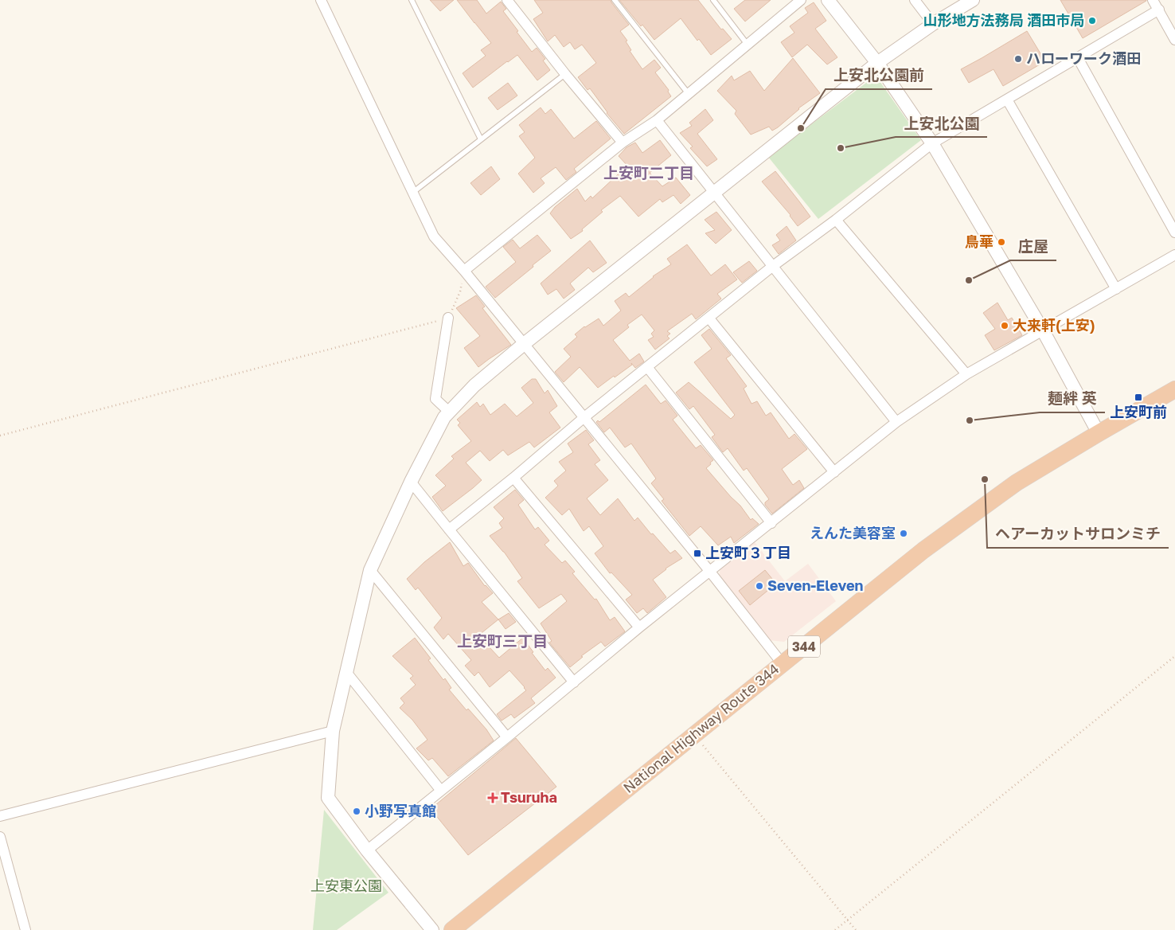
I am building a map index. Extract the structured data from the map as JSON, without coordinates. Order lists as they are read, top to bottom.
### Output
{
  "streets": {
    "highway": ["344", "National Highway Route 344"]
  },
  "districts": ["上安町二丁目", "上安町三丁目"],
  "parks": ["上安東公園"],
  "places": {
    "other": [
      "山形地方法務局 酒田市局",
      "ハローワーク酒田",
      "上安北公園前",
      "上安北公園",
      "鳥華",
      "庄屋",
      "大来軒(上安)",
      "麺絆 英",
      "ヘアーカットサロンミチ",
      "えんた美容室",
      "Seven-Eleven",
      "小野写真館"
    ],
    "transit": ["上安町前", "上安町３丁目"],
    "health": ["Tsuruha"]
  }
}
